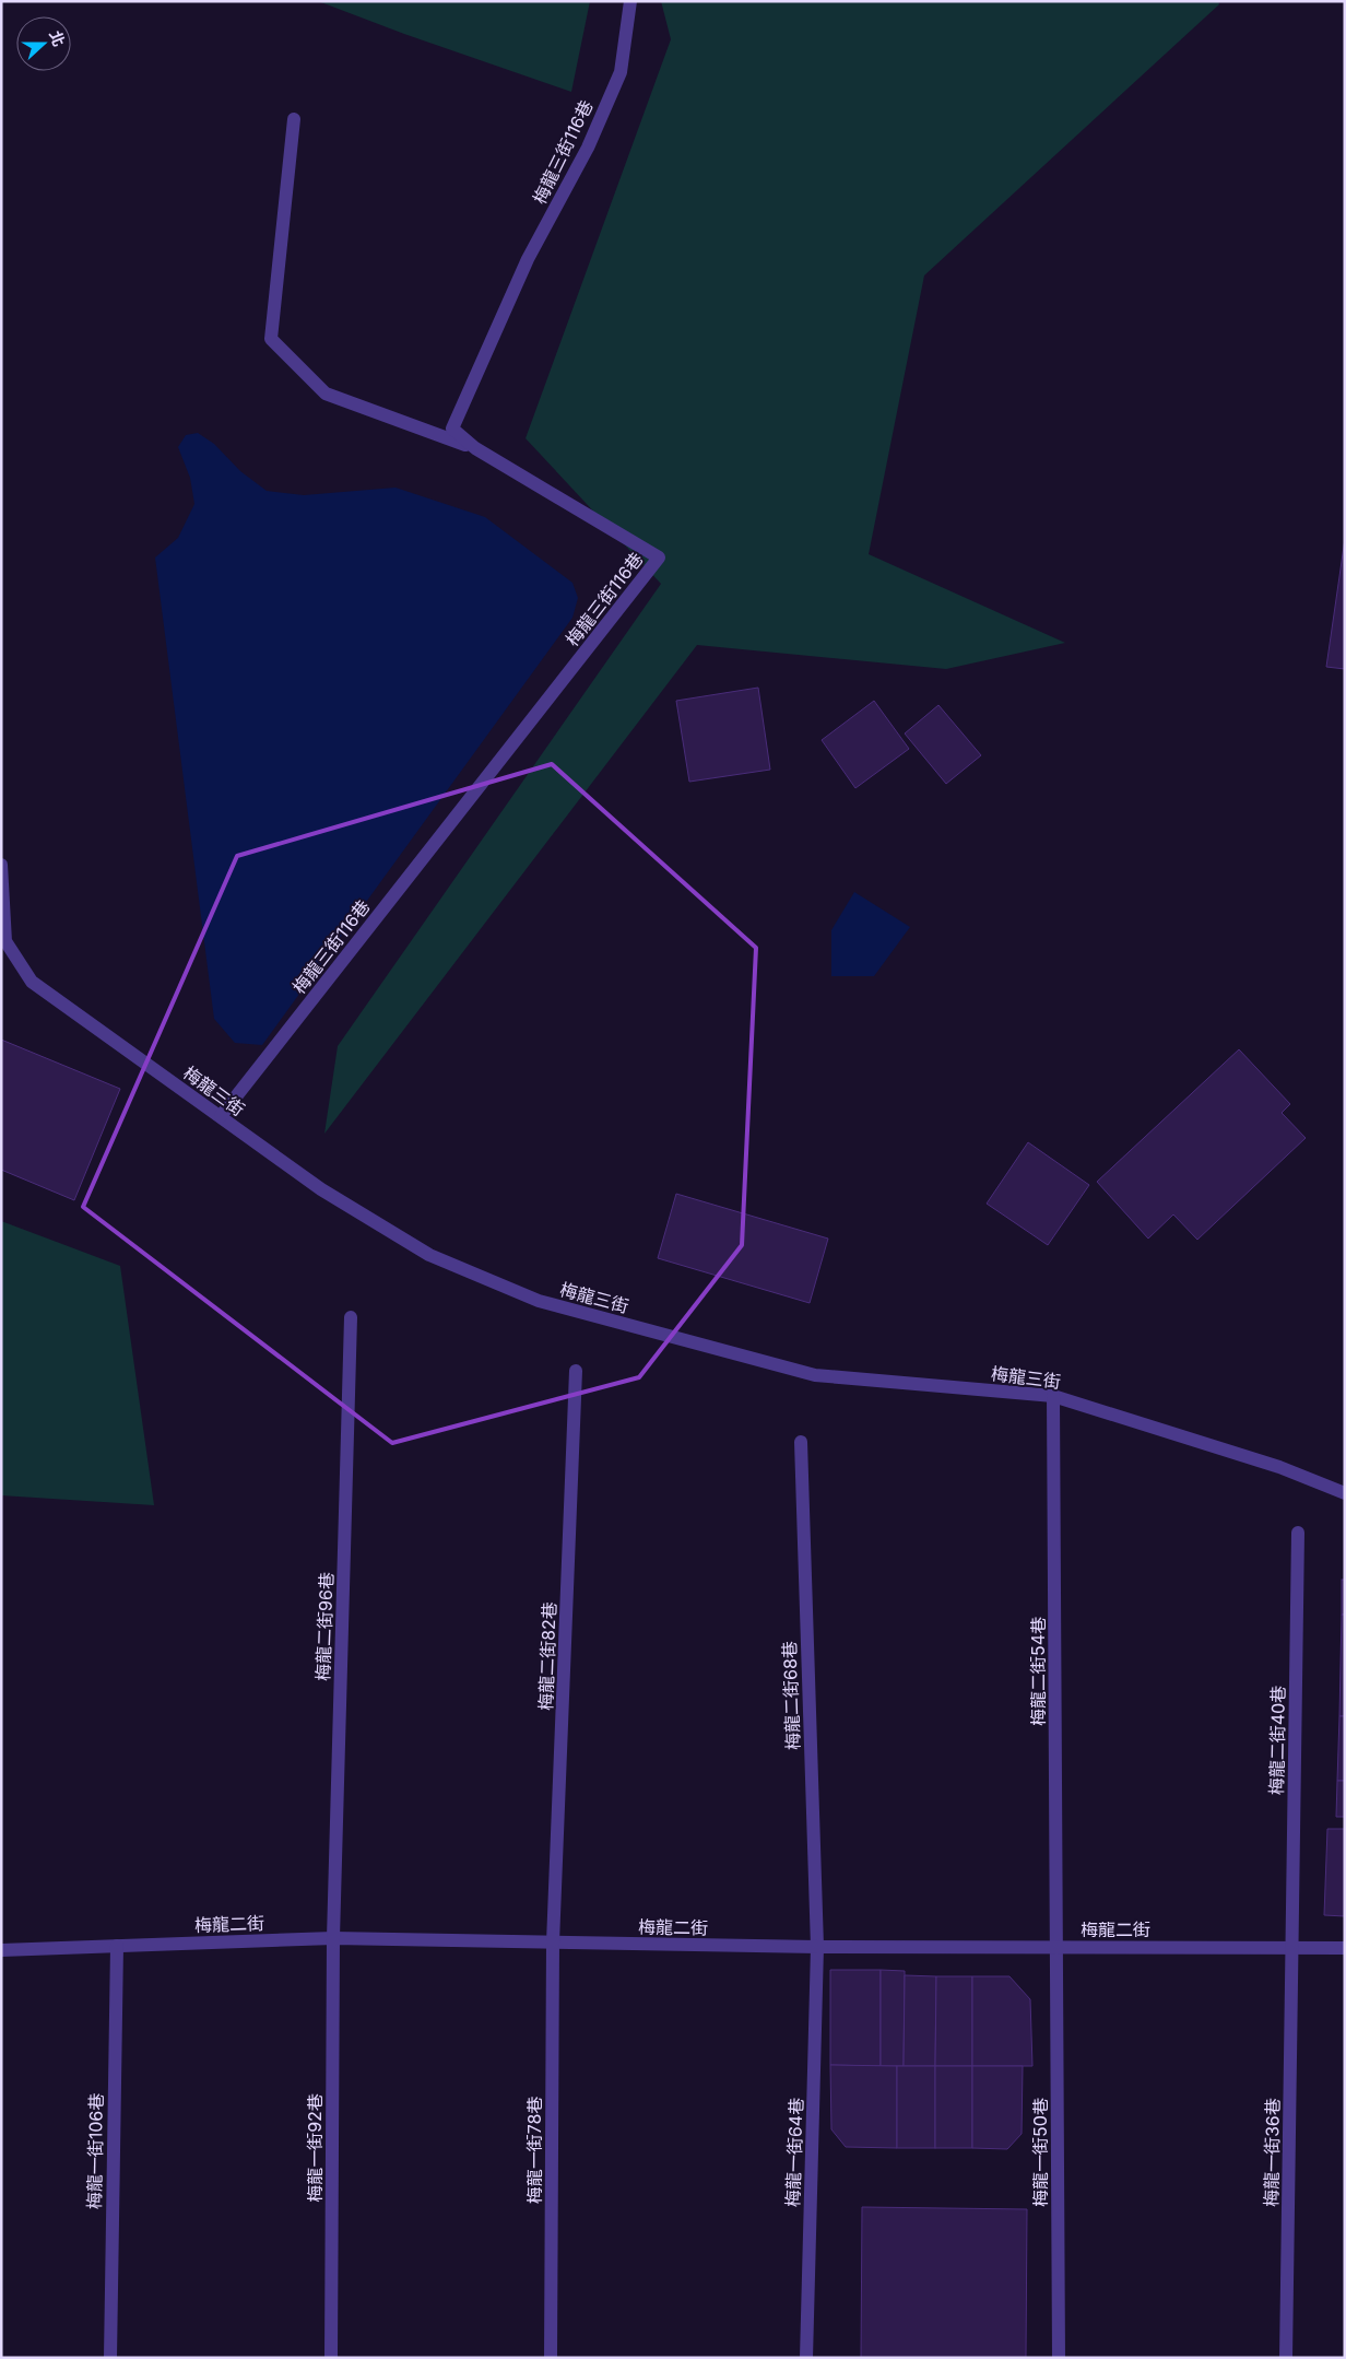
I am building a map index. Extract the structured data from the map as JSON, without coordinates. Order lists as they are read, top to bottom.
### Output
{
  "streets": {
    "street": [
      "梅龍三街116巷",
      "梅龍三街",
      "梅龍二街96巷",
      "梅龍二街82巷",
      "梅龍二街54巷",
      "梅龍二街68巷",
      "梅龍二街40巷",
      "梅龍二街",
      "梅龍一街92巷",
      "梅龍一街78巷",
      "梅龍一街106巷",
      "梅龍一街64巷",
      "梅龍一街50巷",
      "梅龍一街36巷"
    ]
  },
  "crossings": [
    ["梅龍三街116巷", "梅龍三街"],
    ["梅龍三街", "梅龍二街54巷"],
    ["梅龍二街96巷", "梅龍二街"],
    ["梅龍二街96巷", "梅龍一街92巷"],
    ["梅龍二街82巷", "梅龍二街"],
    ["梅龍二街82巷", "梅龍一街78巷"],
    ["梅龍二街54巷", "梅龍二街"],
    ["梅龍二街54巷", "梅龍一街50巷"],
    ["梅龍二街68巷", "梅龍二街"],
    ["梅龍二街68巷", "梅龍一街64巷"],
    ["梅龍二街40巷", "梅龍二街"],
    ["梅龍二街40巷", "梅龍一街36巷"],
    ["梅龍二街", "梅龍一街92巷"],
    ["梅龍二街", "梅龍一街78巷"],
    ["梅龍二街", "梅龍一街106巷"],
    ["梅龍二街", "梅龍一街64巷"],
    ["梅龍二街", "梅龍一街50巷"],
    ["梅龍二街", "梅龍一街36巷"]
  ],
  "north": "right"
}
